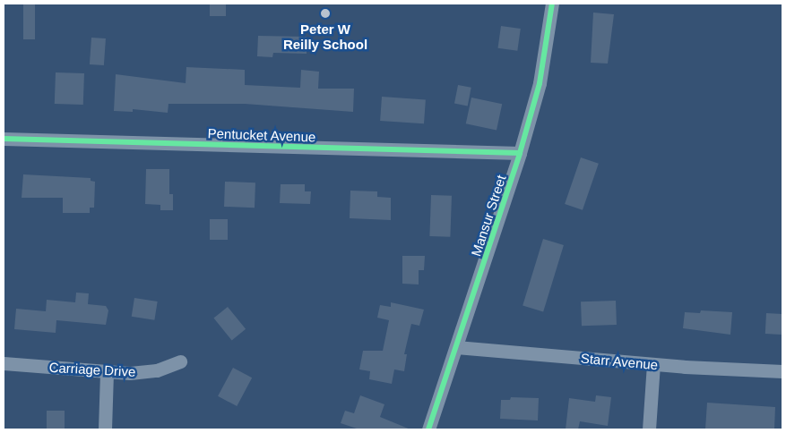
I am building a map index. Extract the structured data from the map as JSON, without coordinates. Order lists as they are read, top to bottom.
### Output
{
  "streets": {
    "street": [
      "Pentucket Avenue",
      "Mansur Street",
      "Starr Avenue",
      "Carriage Drive"
    ]
  },
  "crossings": [
    ["Pentucket Avenue", "Mansur Street"],
    ["Mansur Street", "Starr Avenue"]
  ],
  "places": ["Peter W Reilly School"]
}
